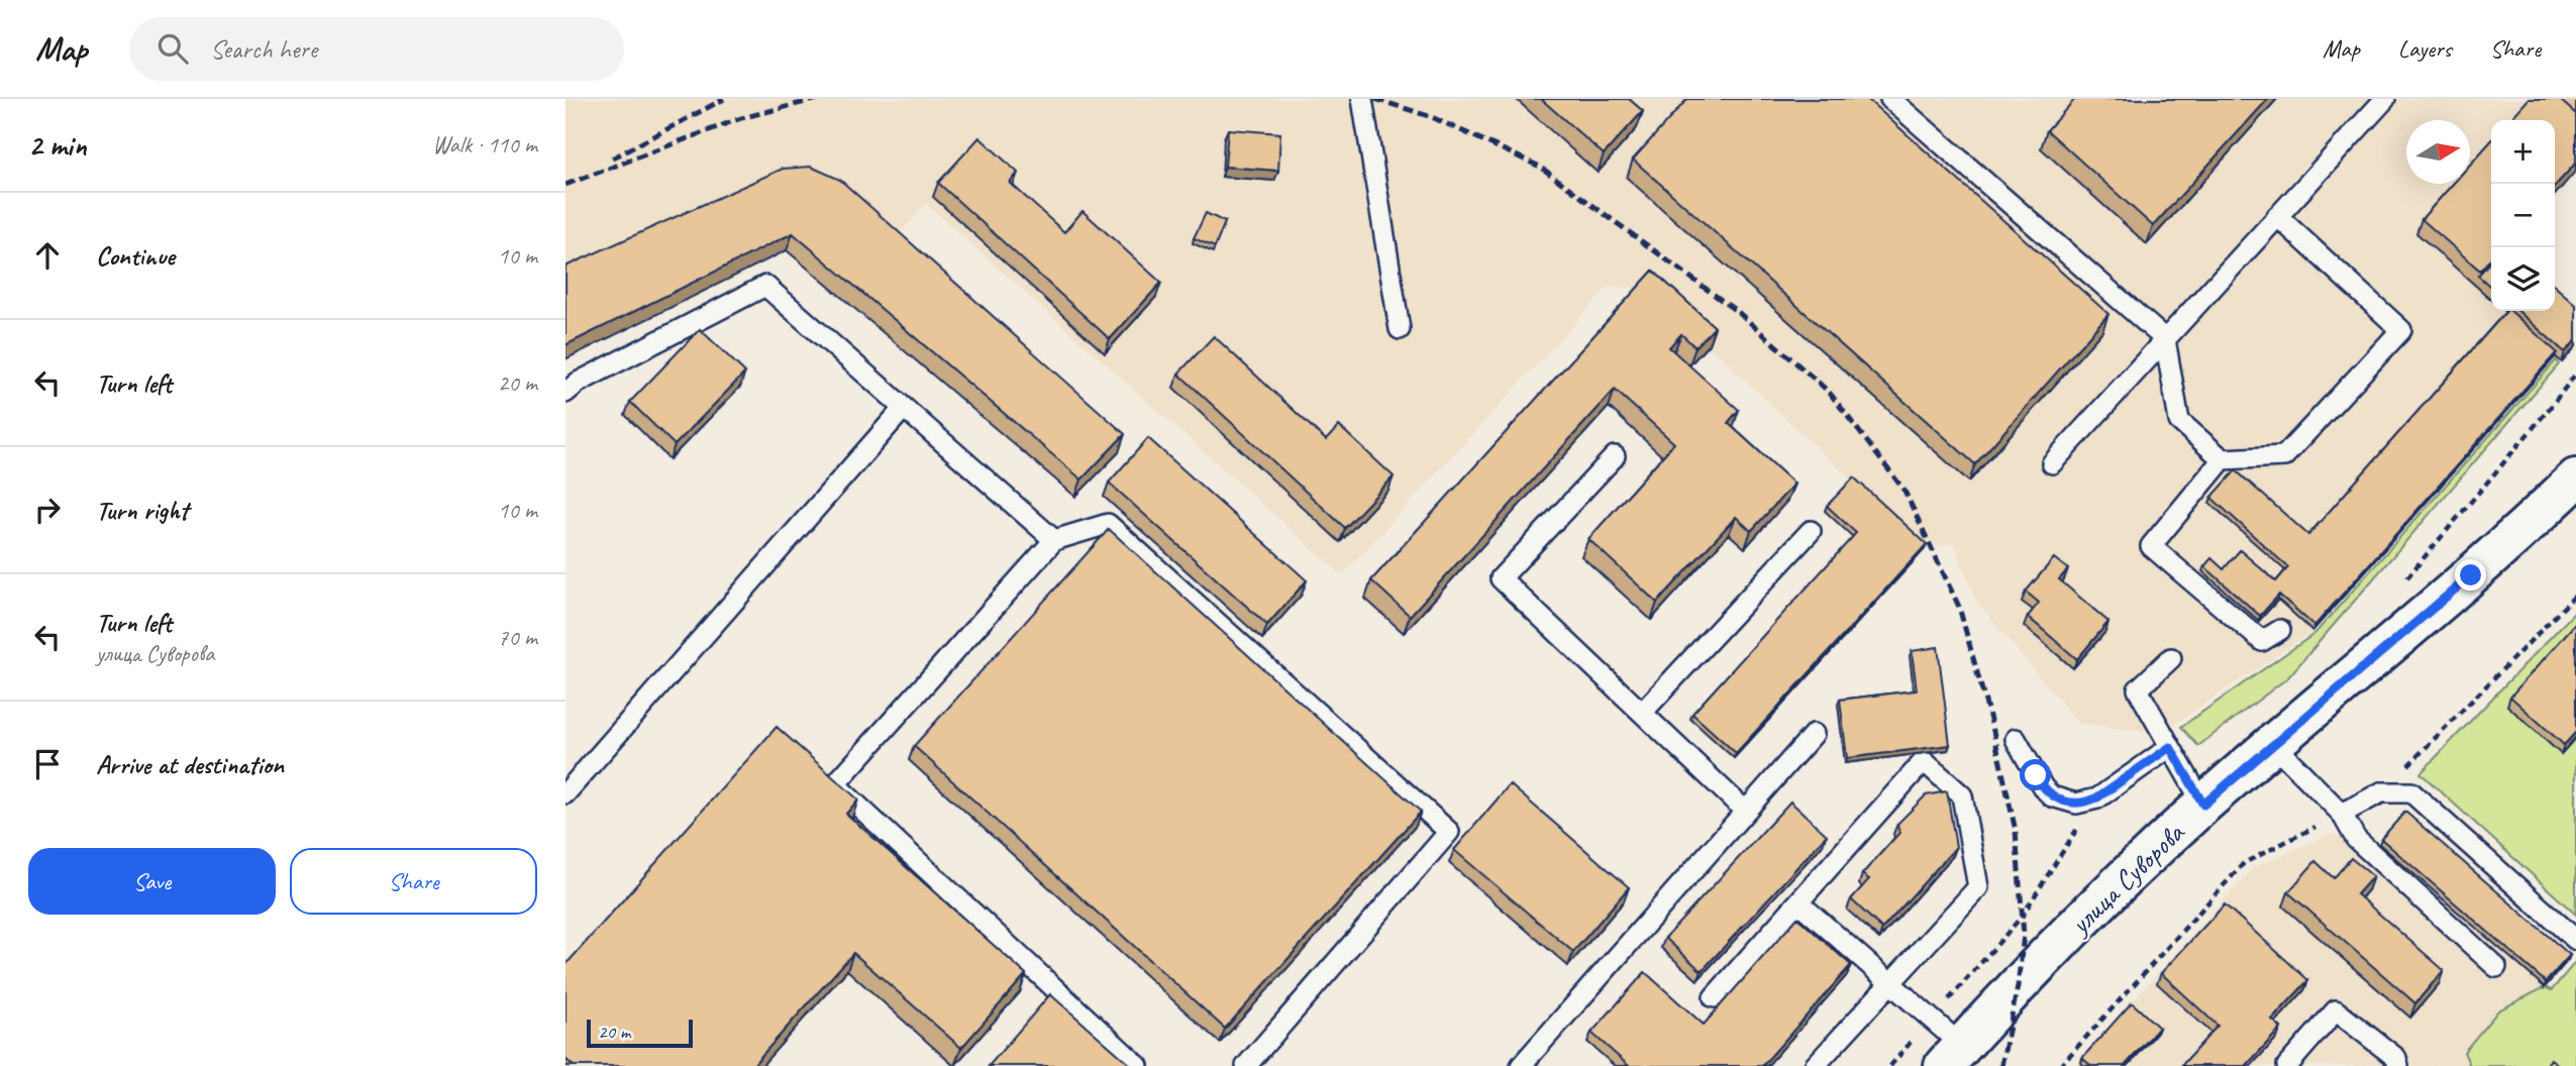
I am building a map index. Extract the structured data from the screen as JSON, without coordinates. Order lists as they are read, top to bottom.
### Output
{
  "streets": {
    "main road": ["улица Суворова"]
  },
  "scale_bar": "20 m",
  "north": "right",
  "page": {
    "header": "Map",
    "search": "Search here",
    "nav": ["Map", "Layers", "Share"],
    "heading": ["2 min", "Walk · 110 m"],
    "map_buttons": ["+", "−"],
    "list": [
      ["Continue", "10 m"],
      ["Turn left", "20 m"],
      ["Turn right", "10 m"],
      ["Turn left", "улица Суворова", "70 m"],
      "Arrive at destination"
    ],
    "buttons": ["Save", "Share"],
    "scale": "20 m"
  }
}
